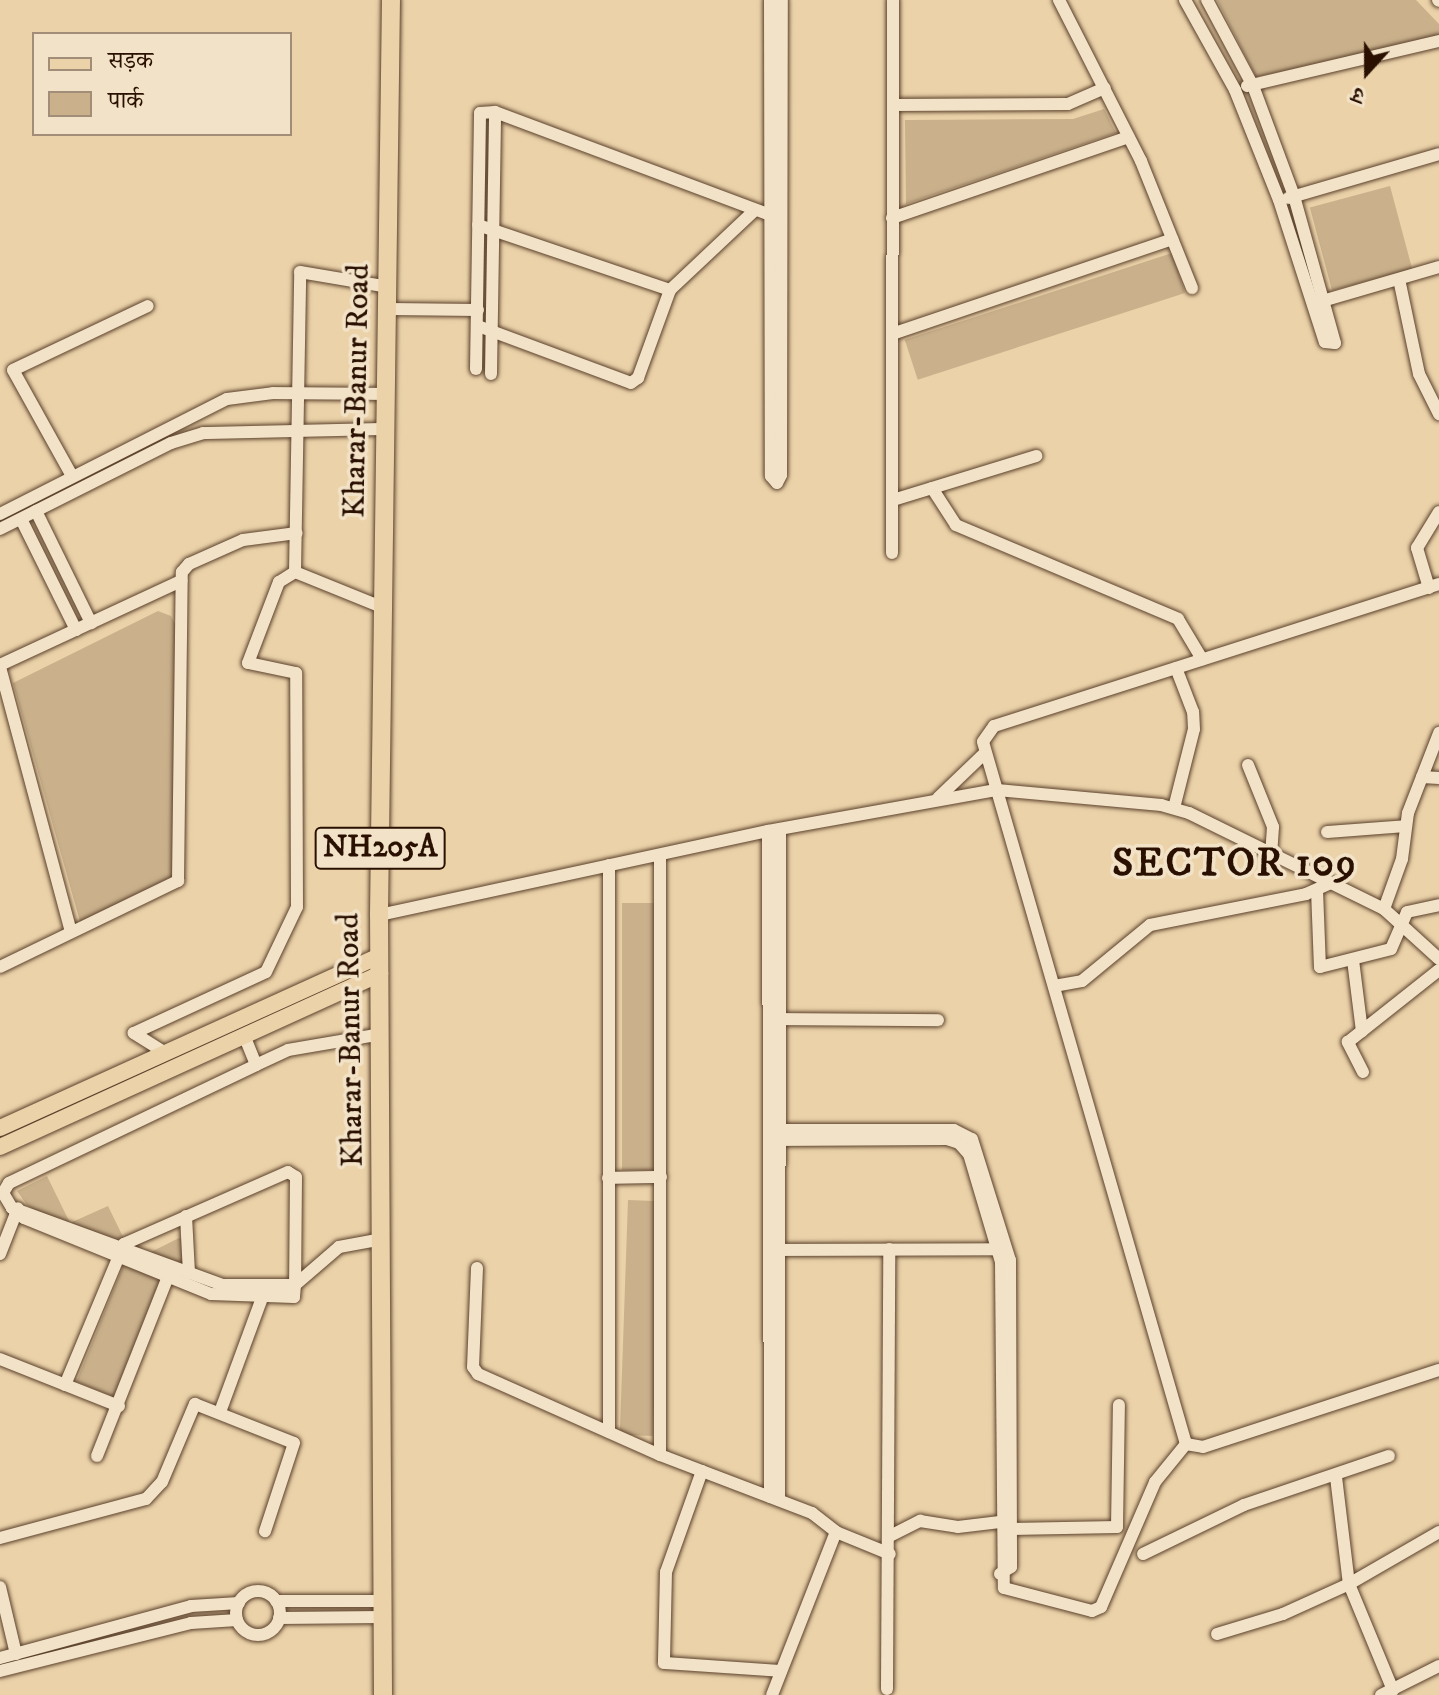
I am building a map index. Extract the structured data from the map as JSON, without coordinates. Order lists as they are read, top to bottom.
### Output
{
  "streets": {
    "highway": ["Kharar-Banur Road", "NH205A"]
  },
  "districts": ["SECTOR 109"],
  "legend": ["सड़क", "पार्क"],
  "north": "bottom"
}
